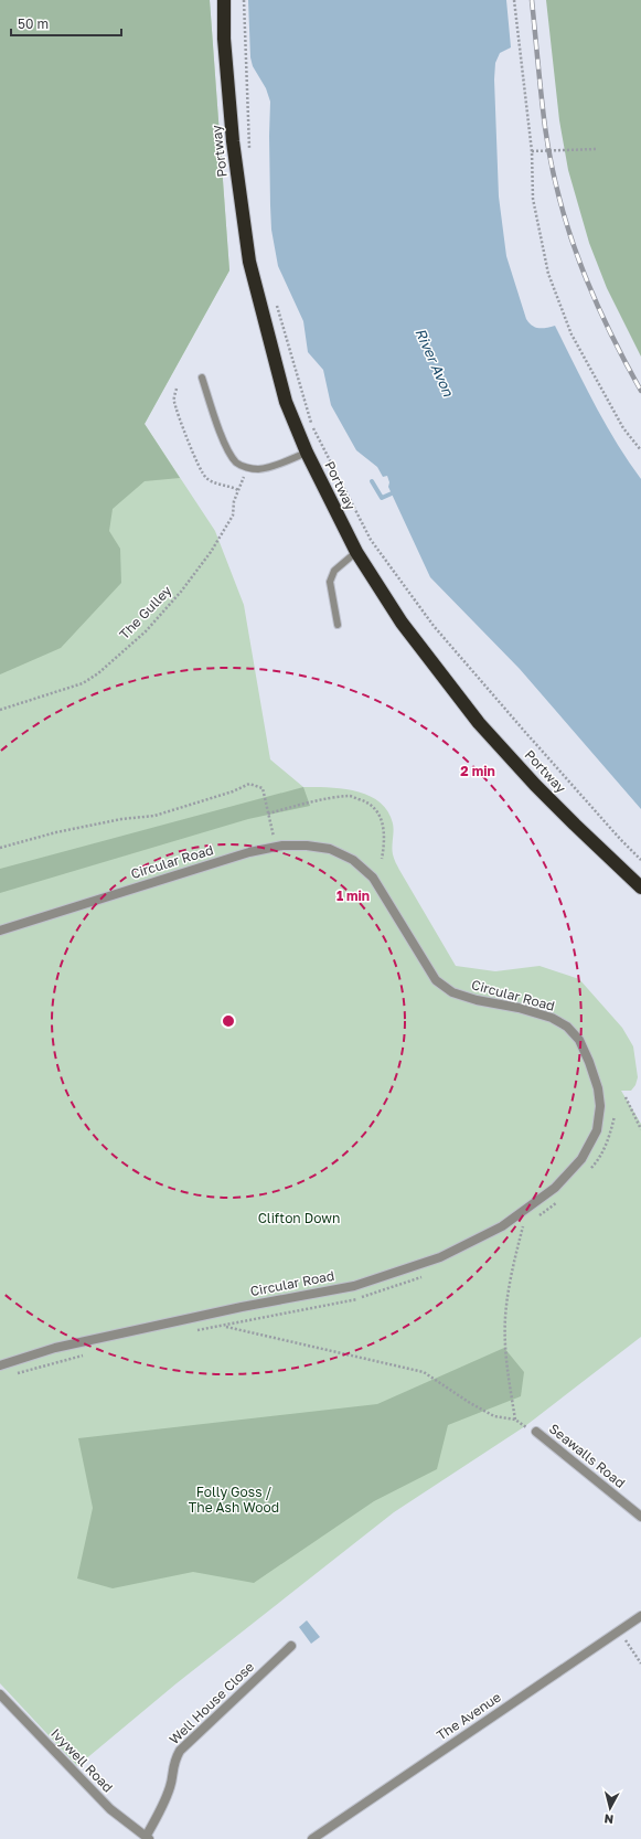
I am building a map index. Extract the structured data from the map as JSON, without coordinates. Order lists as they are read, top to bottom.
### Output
{
  "streets": {
    "highway": ["Portway"],
    "street": [
      "Circular Road",
      "Seawalls Road",
      "Well House Close",
      "The Avenue",
      "Ivywell Road"
    ],
    "path": ["The Gulley"]
  },
  "crossings": [
    ["Well House Close", "Ivywell Road"]
  ],
  "water": ["River Avon"],
  "parks": ["Clifton Down", "Folly Goss / The Ash Wood"],
  "scale_bar": "50 m",
  "north": "bottom",
  "rings": ["2 min", "1 min"]
}
